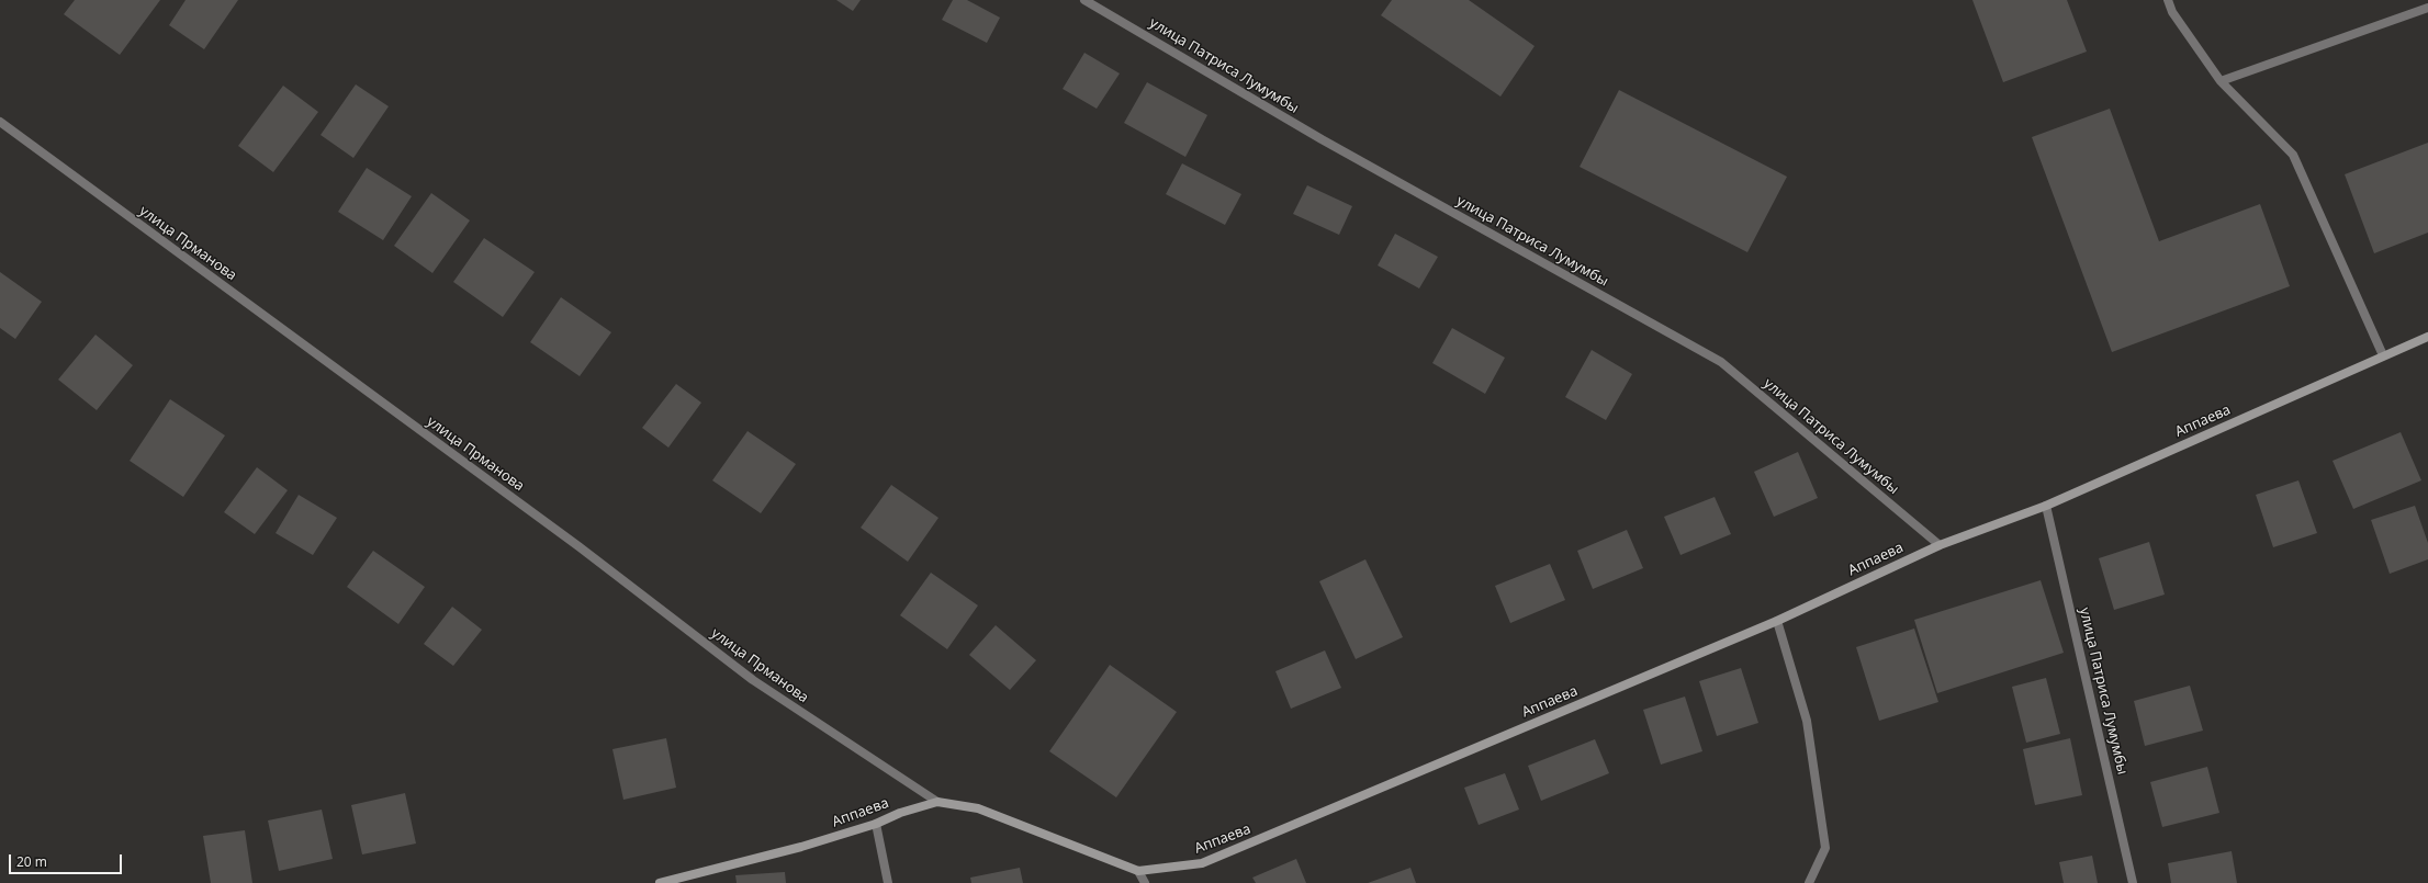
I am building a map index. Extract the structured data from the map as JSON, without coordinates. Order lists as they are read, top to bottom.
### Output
{
  "streets": {
    "street": ["улица Патриса Лумумбы", "улица Прманова", "Аппаева"]
  },
  "crossings": [
    ["улица Патриса Лумумбы", "Аппаева"],
    ["улица Прманова", "Аппаева"]
  ],
  "scale_bar": "20 m"
}
